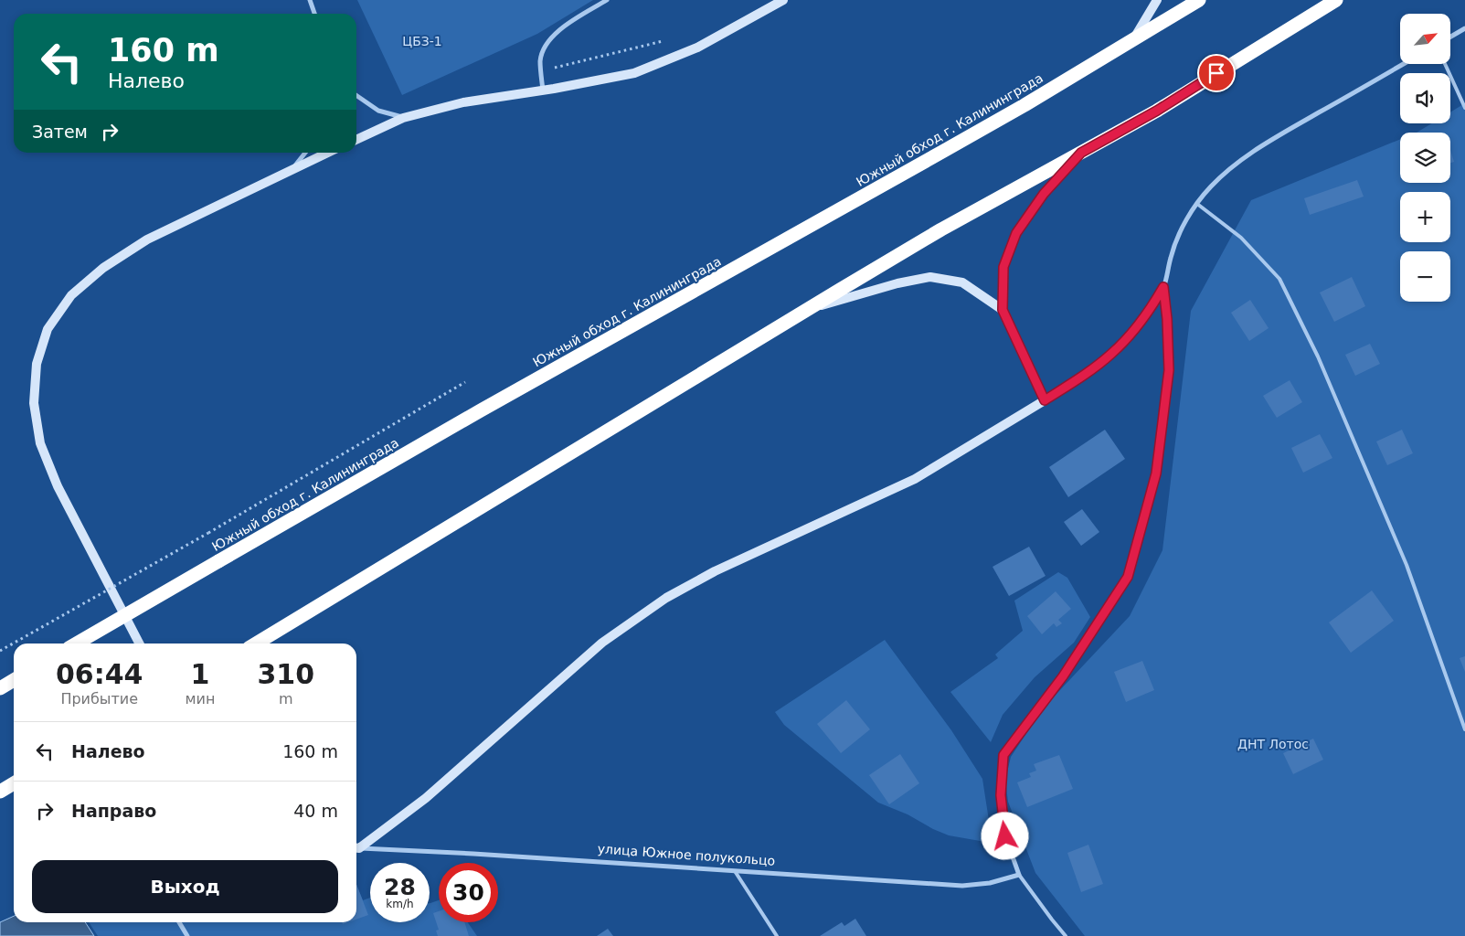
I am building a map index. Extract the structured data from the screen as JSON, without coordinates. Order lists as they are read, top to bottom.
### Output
{
  "streets": {
    "highway": ["Южный обход г. Калининграда"],
    "street": ["улица Южное полукольцо"]
  },
  "parks": ["ЦБЗ-1", "ДНТ Лотос"],
  "north": "top right",
  "page": {
    "map_buttons": ["+", "−"],
    "turn": ["160 m", "Налево"],
    "then": "Затем",
    "eta": [
      "06:44",
      "Прибытие",
      "1",
      "мин",
      "310",
      "m"
    ],
    "list": [
      {
        "name": "Налево",
        "value": "160 m"
      },
      {
        "name": "Направо",
        "value": "40 m"
      }
    ],
    "buttons": "Выход",
    "speed": "28 km/h",
    "limit": "30"
  }
}
